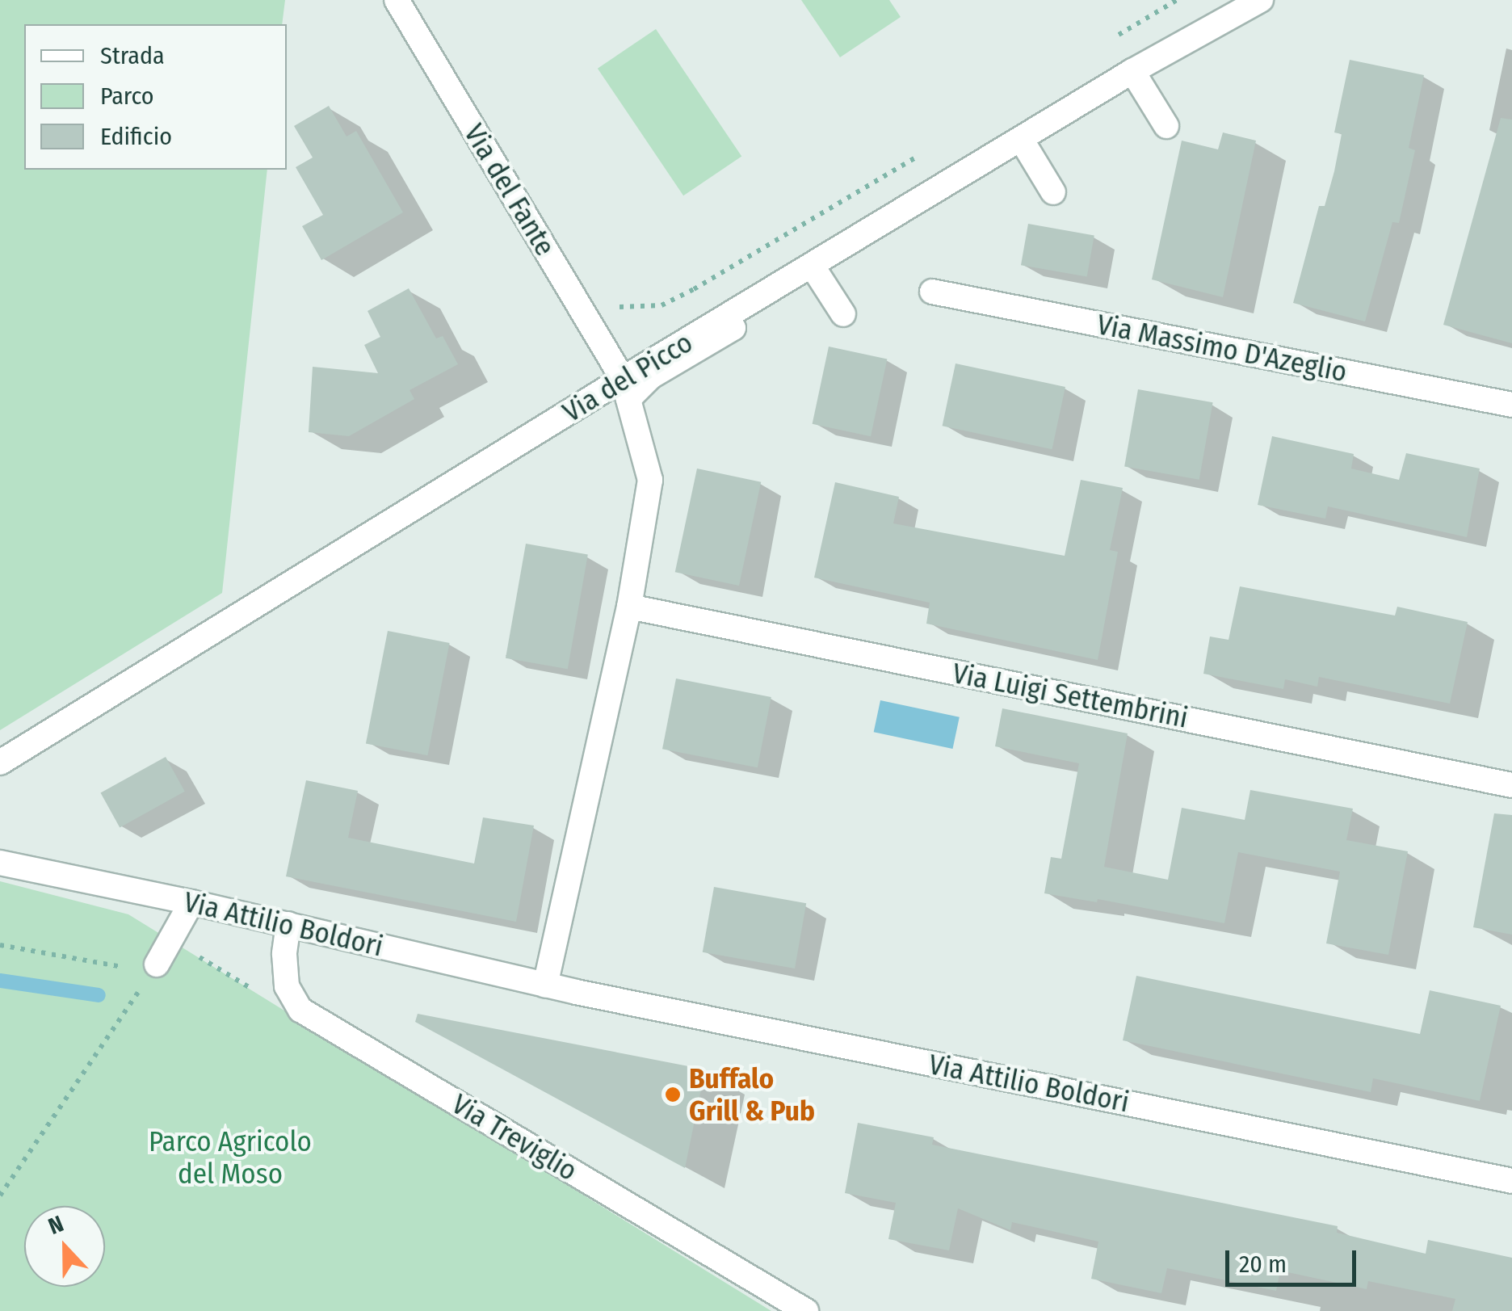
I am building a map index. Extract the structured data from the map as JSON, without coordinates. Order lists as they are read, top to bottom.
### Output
{
  "streets": {
    "street": [
      "Via del Fante",
      "Via Massimo D'Azeglio",
      "Via del Picco",
      "Via Luigi Settembrini",
      "Via Attilio Boldori",
      "Via Treviglio"
    ]
  },
  "crossings": [
    ["Via del Fante", "Via del Picco"],
    ["Via Attilio Boldori", "Via Treviglio"]
  ],
  "parks": ["Parco Agricolo del Moso"],
  "places": ["Buffalo Grill & Pub"],
  "legend": ["Strada", "Parco", "Edificio"],
  "scale_bar": "20 m",
  "north": "top"
}
